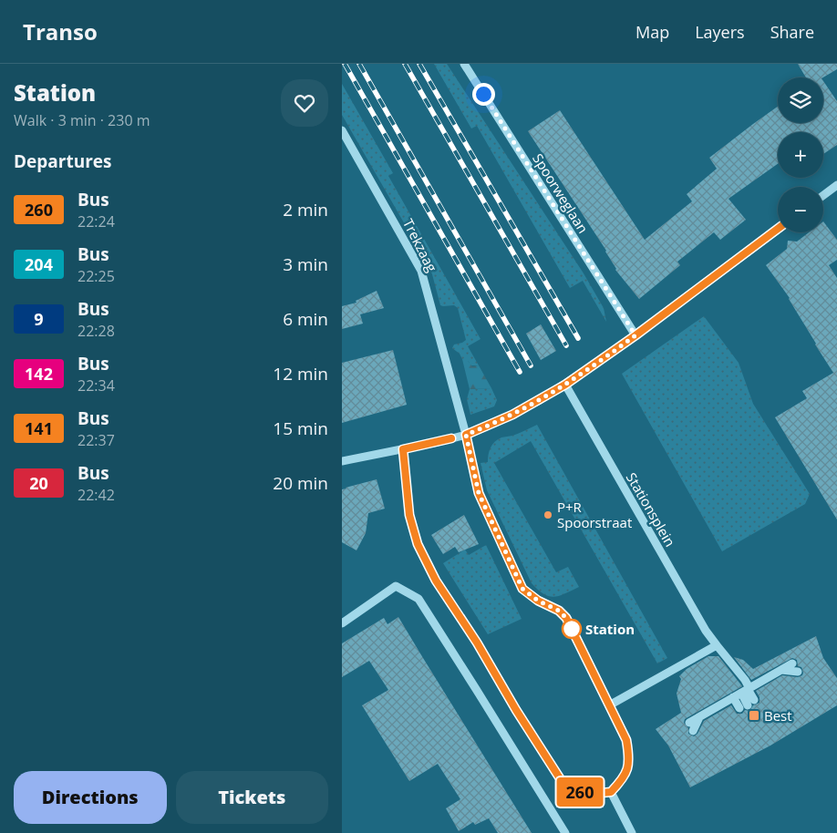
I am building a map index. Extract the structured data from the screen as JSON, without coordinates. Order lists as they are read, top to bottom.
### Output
{
  "streets": {
    "street": ["Spoorweglaan", "Trekzaag", "Stationsplein"]
  },
  "places": {
    "other": ["P+R Spoorstraat", "Station"],
    "transit": ["Best"]
  },
  "lines": ["bus line 260"],
  "page": {
    "header": "Transo",
    "nav": ["Map", "Layers", "Share"],
    "heading": [
      ["Station", "Walk · 3 min · 230 m"],
      "Departures"
    ],
    "on_map": "260",
    "map_buttons": ["+", "−"],
    "list": [
      {
        "mark": "260",
        "name": "Bus",
        "note": "22:24",
        "value": "2 min"
      },
      {
        "mark": "204",
        "name": "Bus",
        "note": "22:25",
        "value": "3 min"
      },
      {
        "mark": "9",
        "name": "Bus",
        "note": "22:28",
        "value": "6 min"
      },
      {
        "mark": "142",
        "name": "Bus",
        "note": "22:34",
        "value": "12 min"
      },
      {
        "mark": "141",
        "name": "Bus",
        "note": "22:37",
        "value": "15 min"
      },
      {
        "mark": "20",
        "name": "Bus",
        "note": "22:42",
        "value": "20 min"
      }
    ],
    "buttons": ["Directions", "Tickets"]
  }
}
